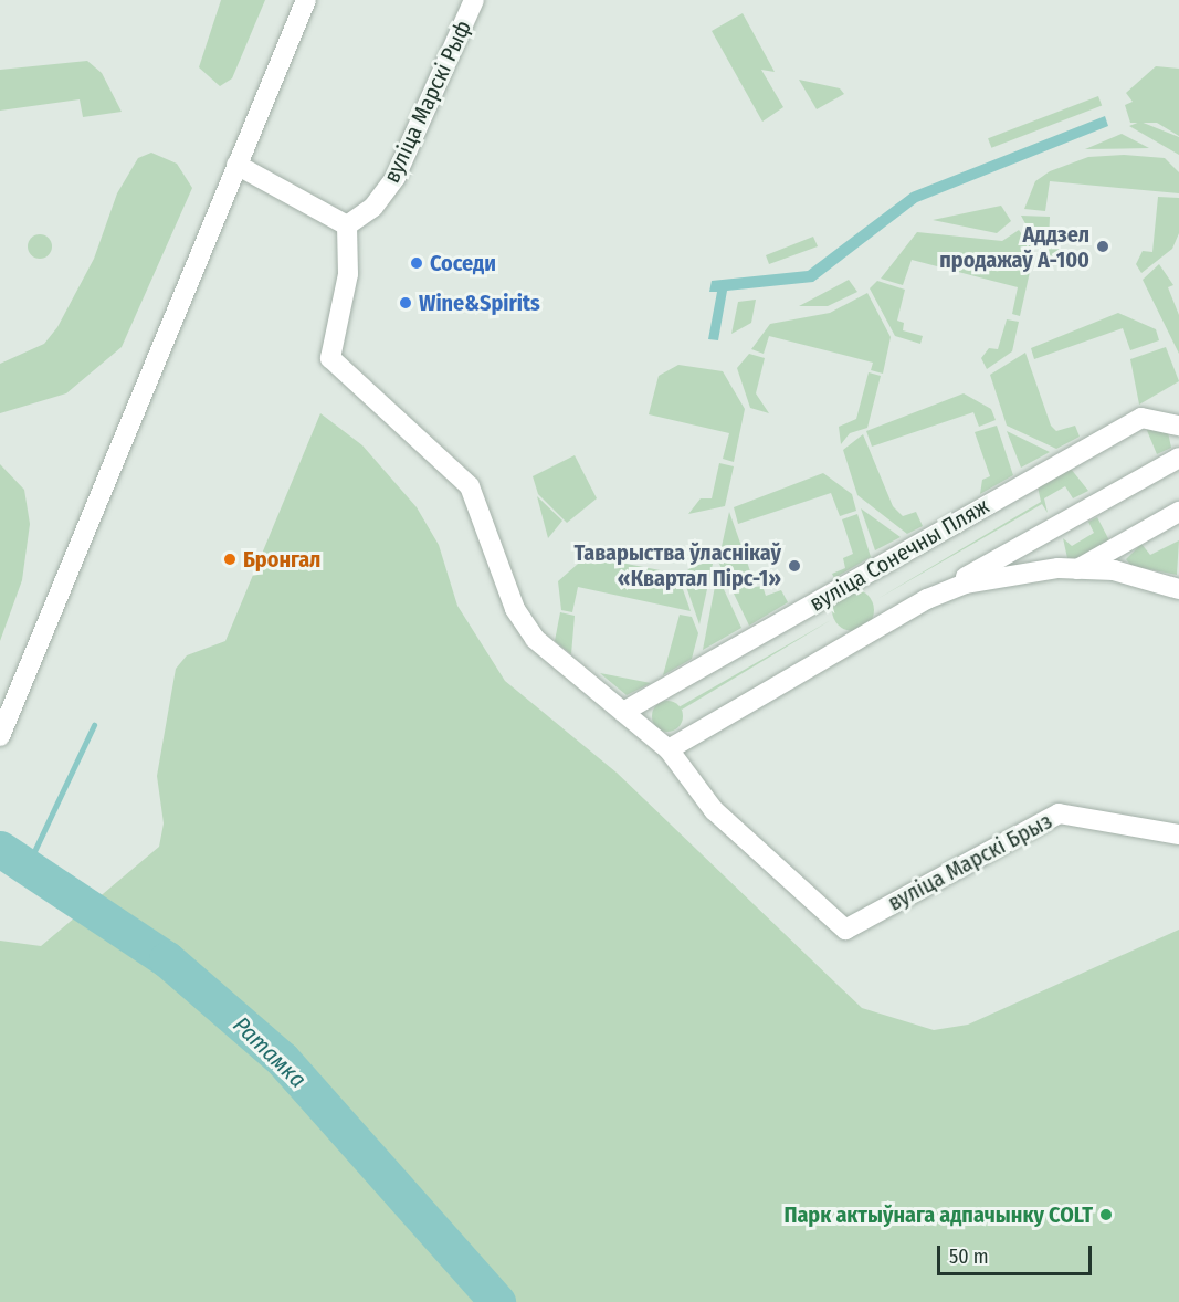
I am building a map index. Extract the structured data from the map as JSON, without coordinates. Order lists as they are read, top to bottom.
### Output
{
  "streets": {
    "street": ["вуліца Марскі Рыф", "вуліца Сонечны Пляж", "вуліца Марскі Брыз"]
  },
  "water": ["Ратамка"],
  "places": [
    "Аддзел продажаў А-100",
    "Соседи",
    "Wine&Spirits",
    "Бронгал",
    "Таварыства ўласнікаў «Квартал Пірс-1»",
    "Парк актыўнага адпачынку COLT"
  ],
  "scale_bar": "50 m"
}
